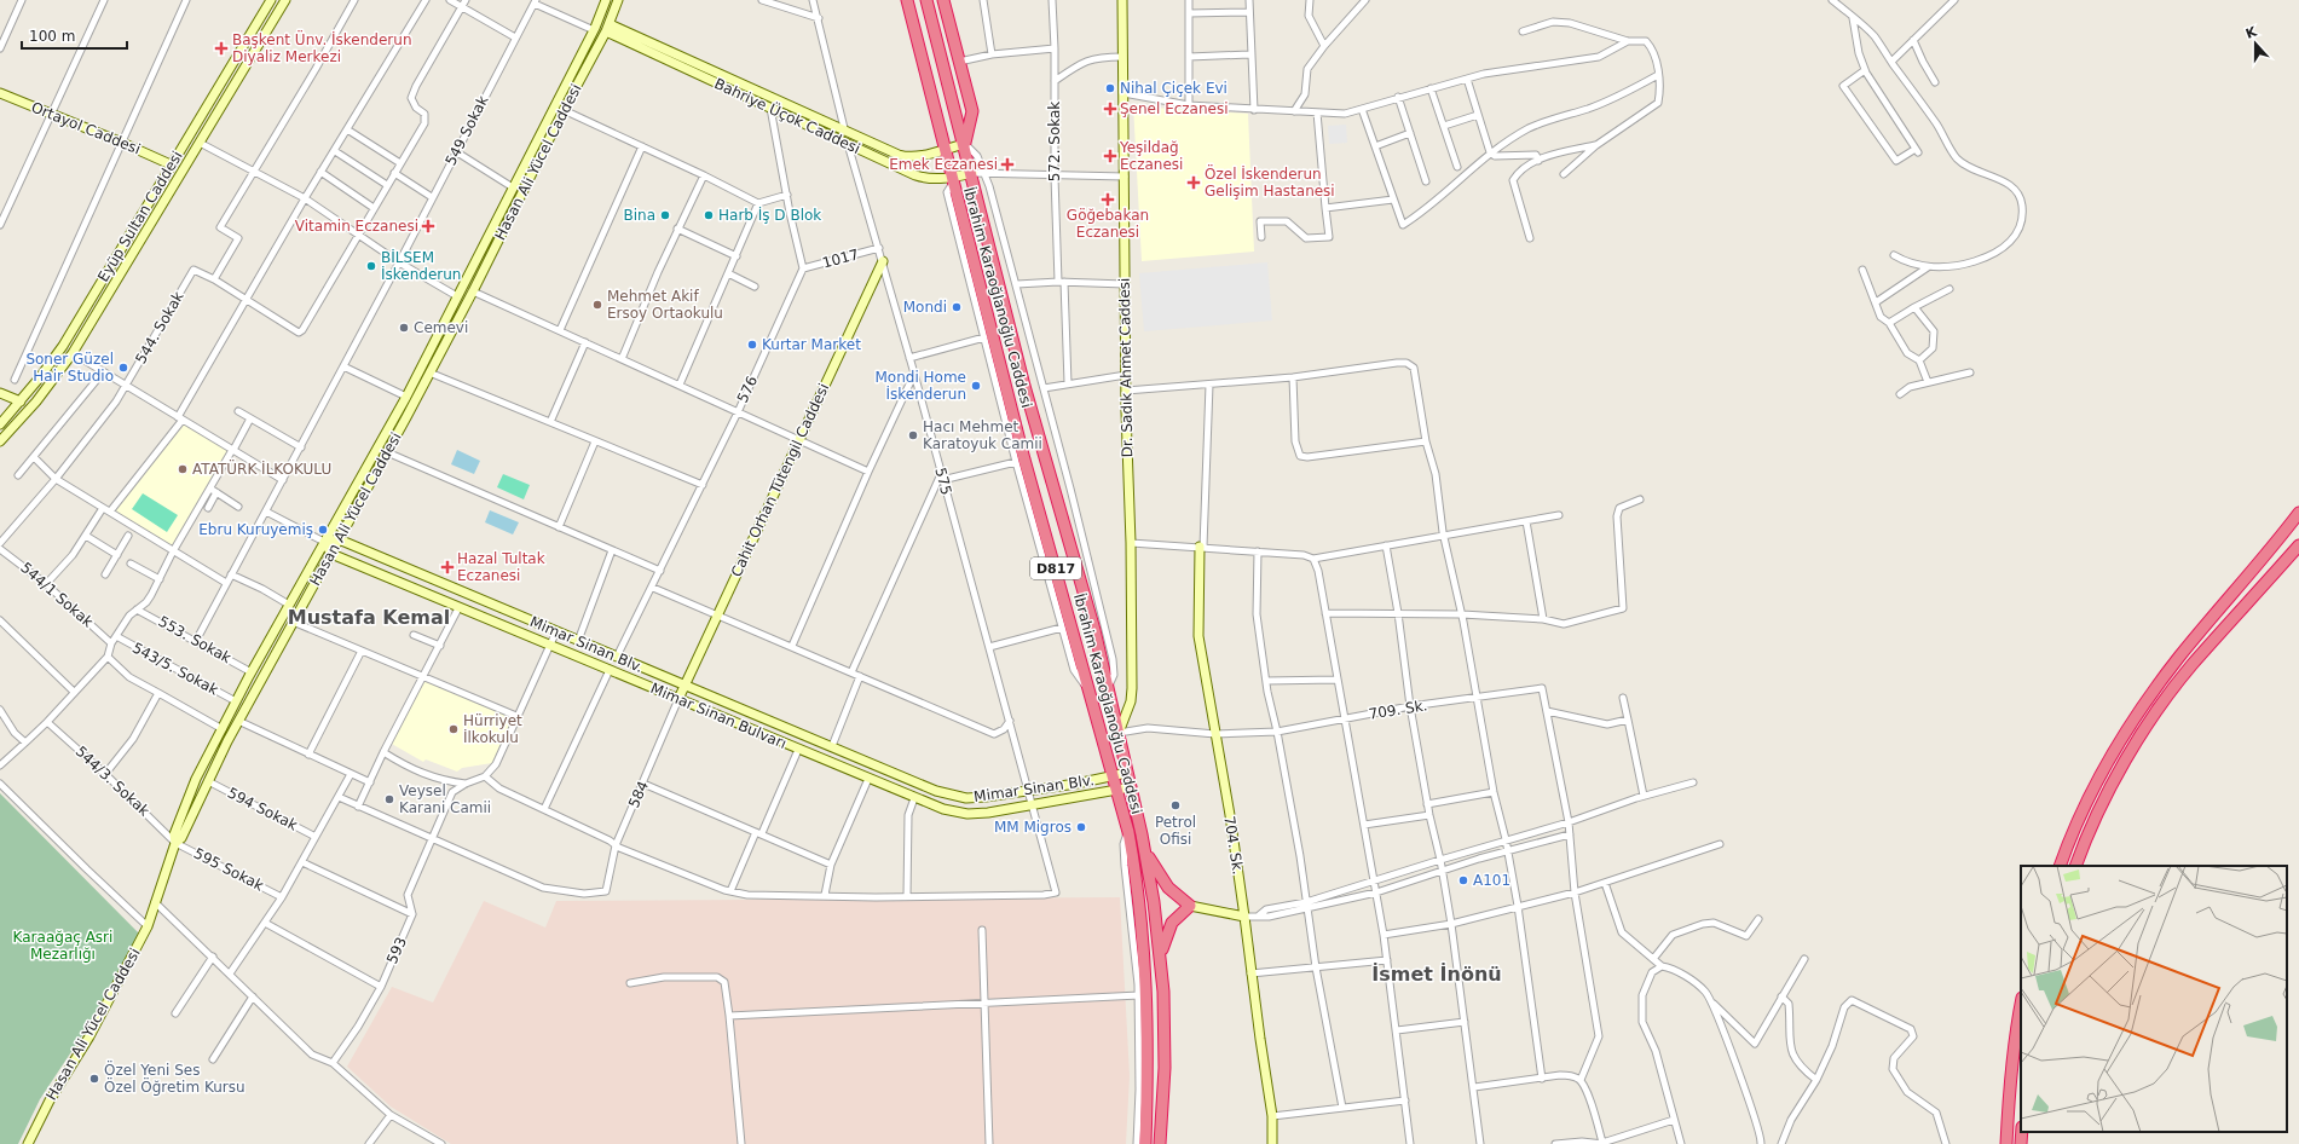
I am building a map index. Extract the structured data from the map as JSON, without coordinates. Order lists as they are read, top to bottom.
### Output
{
  "streets": {
    "highway": ["İbrahim Karaoğlanoğlu Caddesi", "D817"],
    "street": [
      "Bahriye Üçok Caddesi",
      "Ortayol Caddesi",
      "549 Sokak",
      "572. Sokak",
      "Hasan Ali Yücel Caddesi",
      "Eyüp Sultan Caddesi",
      "1017",
      "544. Sokak",
      "Dr. Sadık Ahmet Caddesi",
      "576",
      "Cahit Orhan Tütengil Caddesi",
      "575",
      "544/1 Sokak",
      "553. Sokak",
      "Mimar Sinan Blv.",
      "543/5. Sokak",
      "709. Sk.",
      "Mimar Sinan Bulvarı",
      "544/3. Sokak",
      "584",
      "594 Sokak",
      "704. Sk.",
      "595 Sokak",
      "593"
    ]
  },
  "crossings": [
    ["Bahriye Üçok Caddesi", "Hasan Ali Yücel Caddesi"],
    ["Bahriye Üçok Caddesi", "İbrahim Karaoğlanoğlu Caddesi"],
    ["Bahriye Üçok Caddesi", "575"],
    ["Ortayol Caddesi", "Eyüp Sultan Caddesi"],
    ["549 Sokak", "553. Sokak"],
    ["Hasan Ali Yücel Caddesi", "Mimar Sinan Blv."],
    ["Hasan Ali Yücel Caddesi", "Mimar Sinan Bulvarı"],
    ["Hasan Ali Yücel Caddesi", "544/3. Sokak"],
    ["Hasan Ali Yücel Caddesi", "594 Sokak"],
    ["Hasan Ali Yücel Caddesi", "595 Sokak"],
    ["1017", "576"],
    ["1017", "575"],
    ["İbrahim Karaoğlanoğlu Caddesi", "Dr. Sadık Ahmet Caddesi"],
    ["İbrahim Karaoğlanoğlu Caddesi", "Mimar Sinan Blv."],
    ["İbrahim Karaoğlanoğlu Caddesi", "709. Sk."],
    ["İbrahim Karaoğlanoğlu Caddesi", "Mimar Sinan Bulvarı"],
    ["Dr. Sadık Ahmet Caddesi", "709. Sk."],
    ["576", "Mimar Sinan Blv."],
    ["Cahit Orhan Tütengil Caddesi", "575"],
    ["Cahit Orhan Tütengil Caddesi", "Mimar Sinan Blv."],
    ["Cahit Orhan Tütengil Caddesi", "Mimar Sinan Bulvarı"],
    ["Cahit Orhan Tütengil Caddesi", "584"],
    ["575", "Mimar Sinan Blv."],
    ["575", "Mimar Sinan Bulvarı"],
    ["709. Sk.", "704. Sk."],
    ["Mimar Sinan Bulvarı", "584"],
    ["544/3. Sokak", "595 Sokak"]
  ],
  "districts": ["Mustafa Kemal", "İsmet İnönü"],
  "parks": ["Karaağaç Asri Mezarlığı"],
  "places": {
    "health": [
      "Başkent Ünv. İskenderun Diyaliz Merkezi",
      "Şenel Eczanesi",
      "Yeşildağ Eczanesi",
      "Emek Eczanesi",
      "Özel İskenderun Gelişim Hastanesi",
      "Göğebakan Eczanesi",
      "Vitamin Eczanesi",
      "Hazal Tultak Eczanesi"
    ],
    "other": [
      "Nihal Çiçek Evi",
      "Bina",
      "Harb İş D Blok",
      "BİLSEM İskenderun",
      "Mehmet Akif Ersoy Ortaokulu",
      "Mondi",
      "Cemevi",
      "Kurtar Market",
      "Soner Güzel Hair Studio",
      "Mondi Home İskenderun",
      "Hacı Mehmet Karatoyuk Camii",
      "ATATÜRK İLKOKULU",
      "Ebru Kuruyemiş",
      "Hürriyet İlkokulu",
      "Veysel Karani Camii",
      "Petrol Ofisi",
      "MM Migros",
      "A101",
      "Özel Yeni Ses Özel Öğretim Kursu"
    ]
  },
  "scale_bar": "100 m",
  "north": "top"
}
